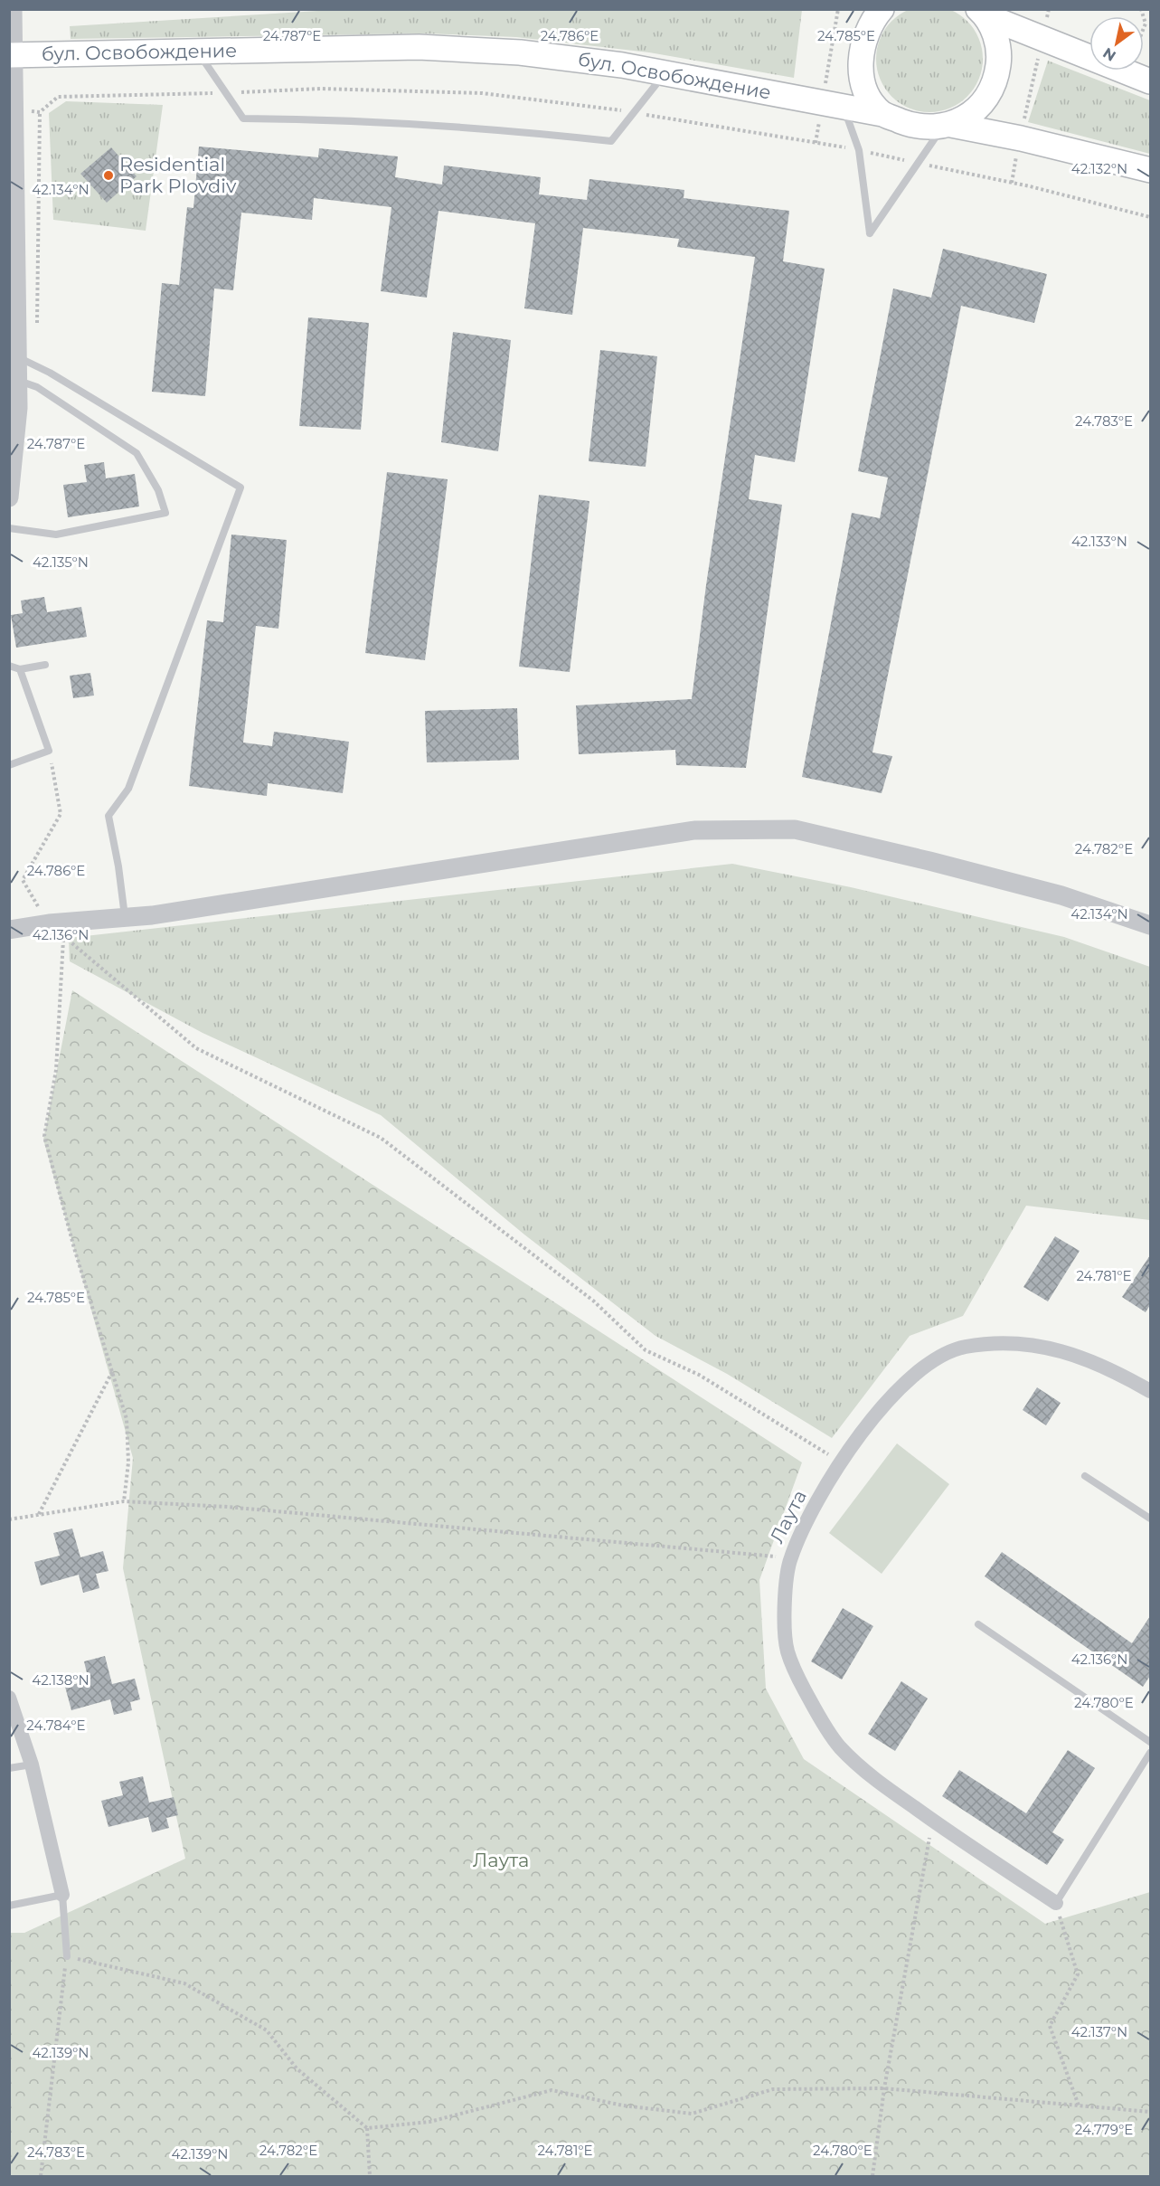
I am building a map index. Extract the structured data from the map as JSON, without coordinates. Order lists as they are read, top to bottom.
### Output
{
  "streets": {
    "main road": ["бул. Освобождение"],
    "street": ["Лаута"]
  },
  "parks": ["Лаута"],
  "places": ["Residential Park Plovdiv"],
  "north": "bottom left",
  "coordinates": [
    "24.786°E",
    "24.787°E",
    "24.785°E",
    "42.132°N",
    "42.134°N",
    "24.783°E",
    "42.133°N",
    "42.135°N",
    "24.782°E",
    "42.136°N",
    "24.781°E",
    "42.138°N",
    "24.780°E",
    "24.784°E",
    "42.137°N",
    "42.139°N",
    "24.779°E"
  ]
}
